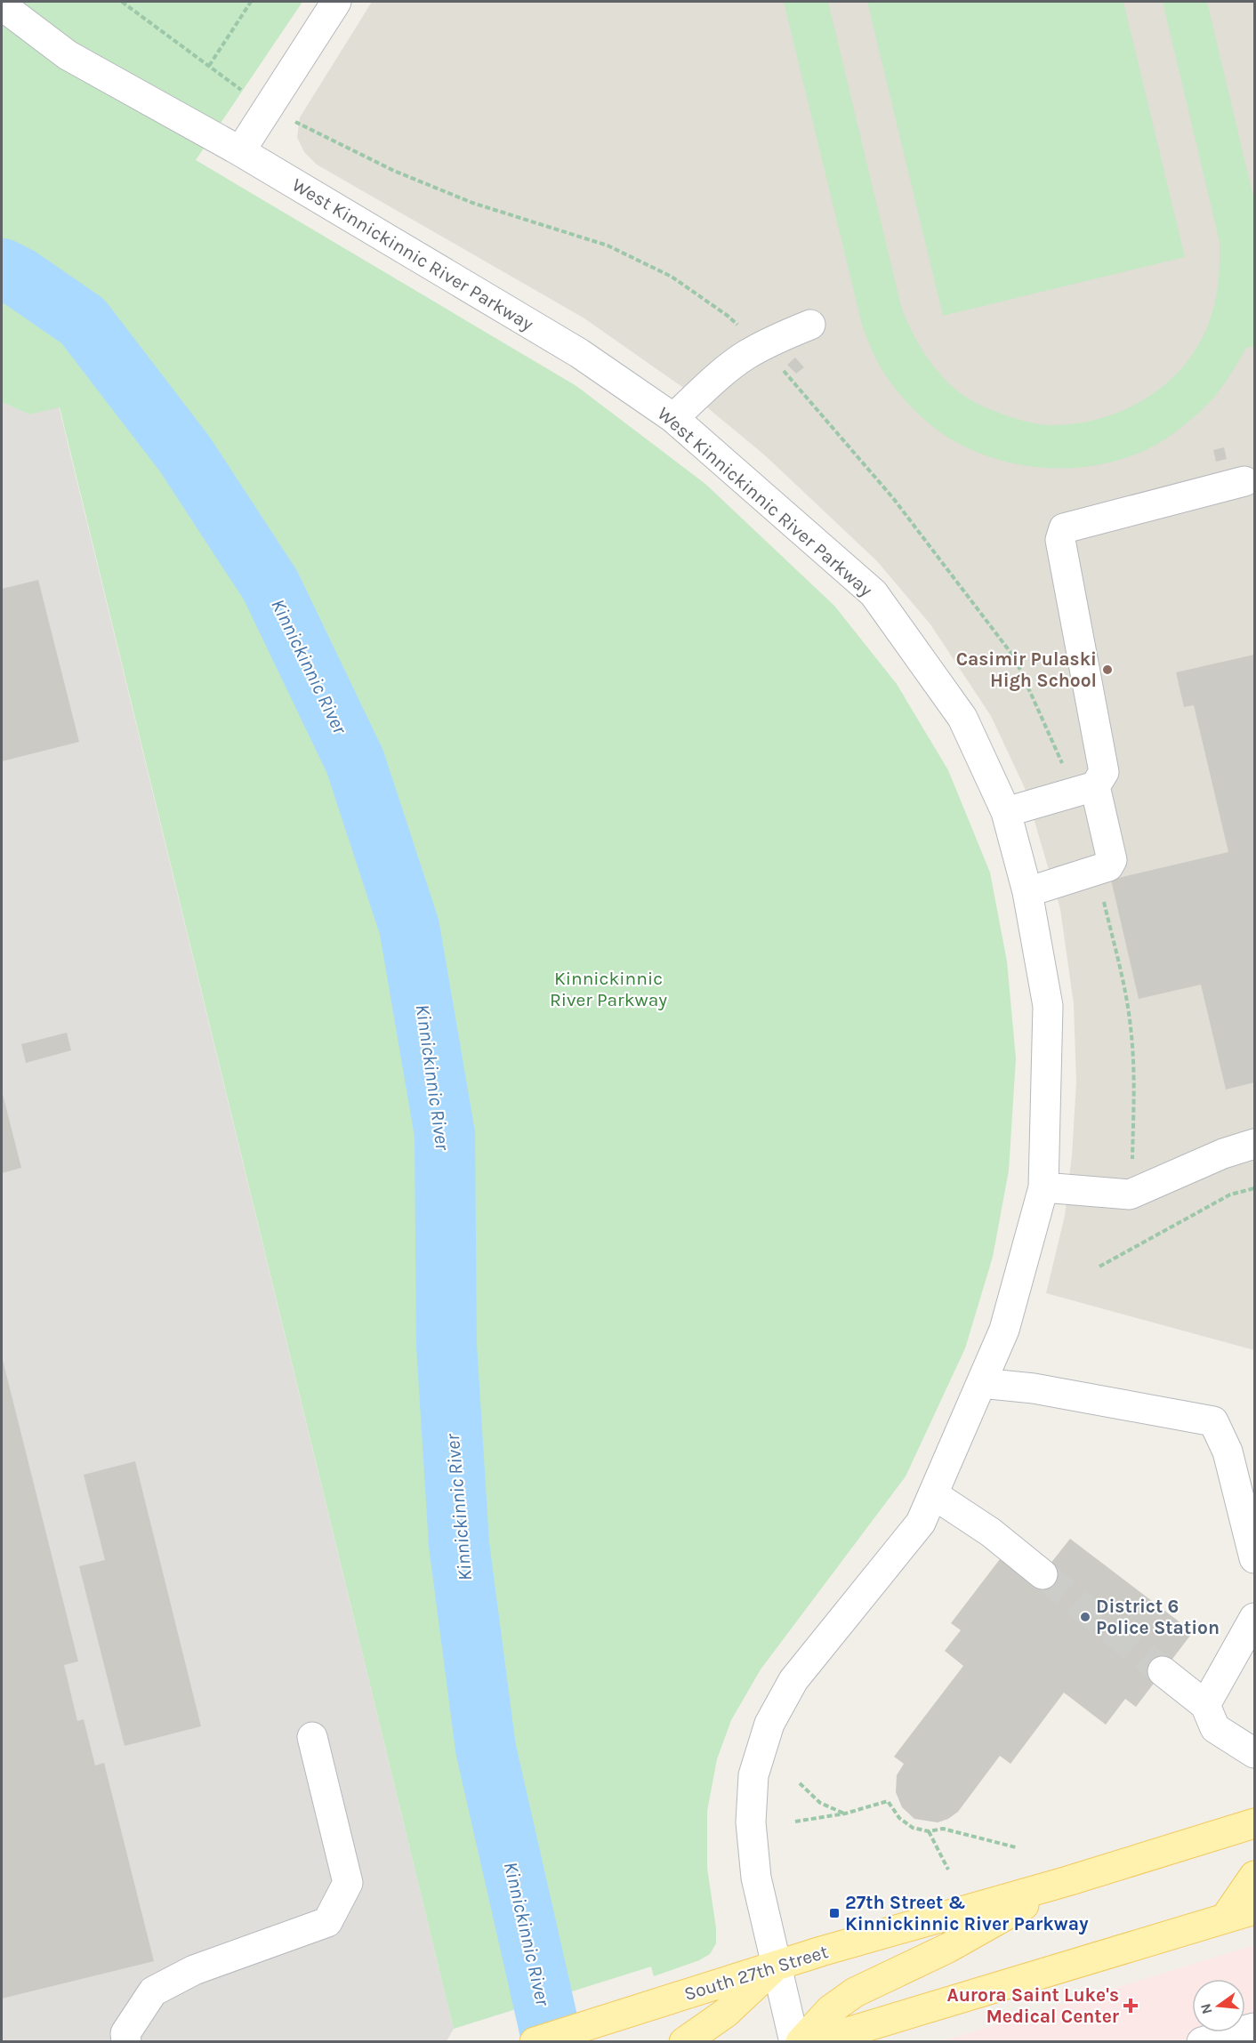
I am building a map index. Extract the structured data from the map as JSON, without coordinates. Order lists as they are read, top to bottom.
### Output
{
  "streets": {
    "main road": ["South 27th Street"],
    "street": ["West Kinnickinnic River Parkway"]
  },
  "crossings": [
    ["West Kinnickinnic River Parkway", "South 27th Street"]
  ],
  "water": ["Kinnickinnic River"],
  "parks": ["Kinnickinnic River Parkway"],
  "places": {
    "other": ["Casimir Pulaski High School", "District 6 Police Station"],
    "transit": ["27th Street & Kinnickinnic River Parkway"],
    "health": ["Aurora Saint Luke's Medical Center"]
  },
  "north": "left"
}
